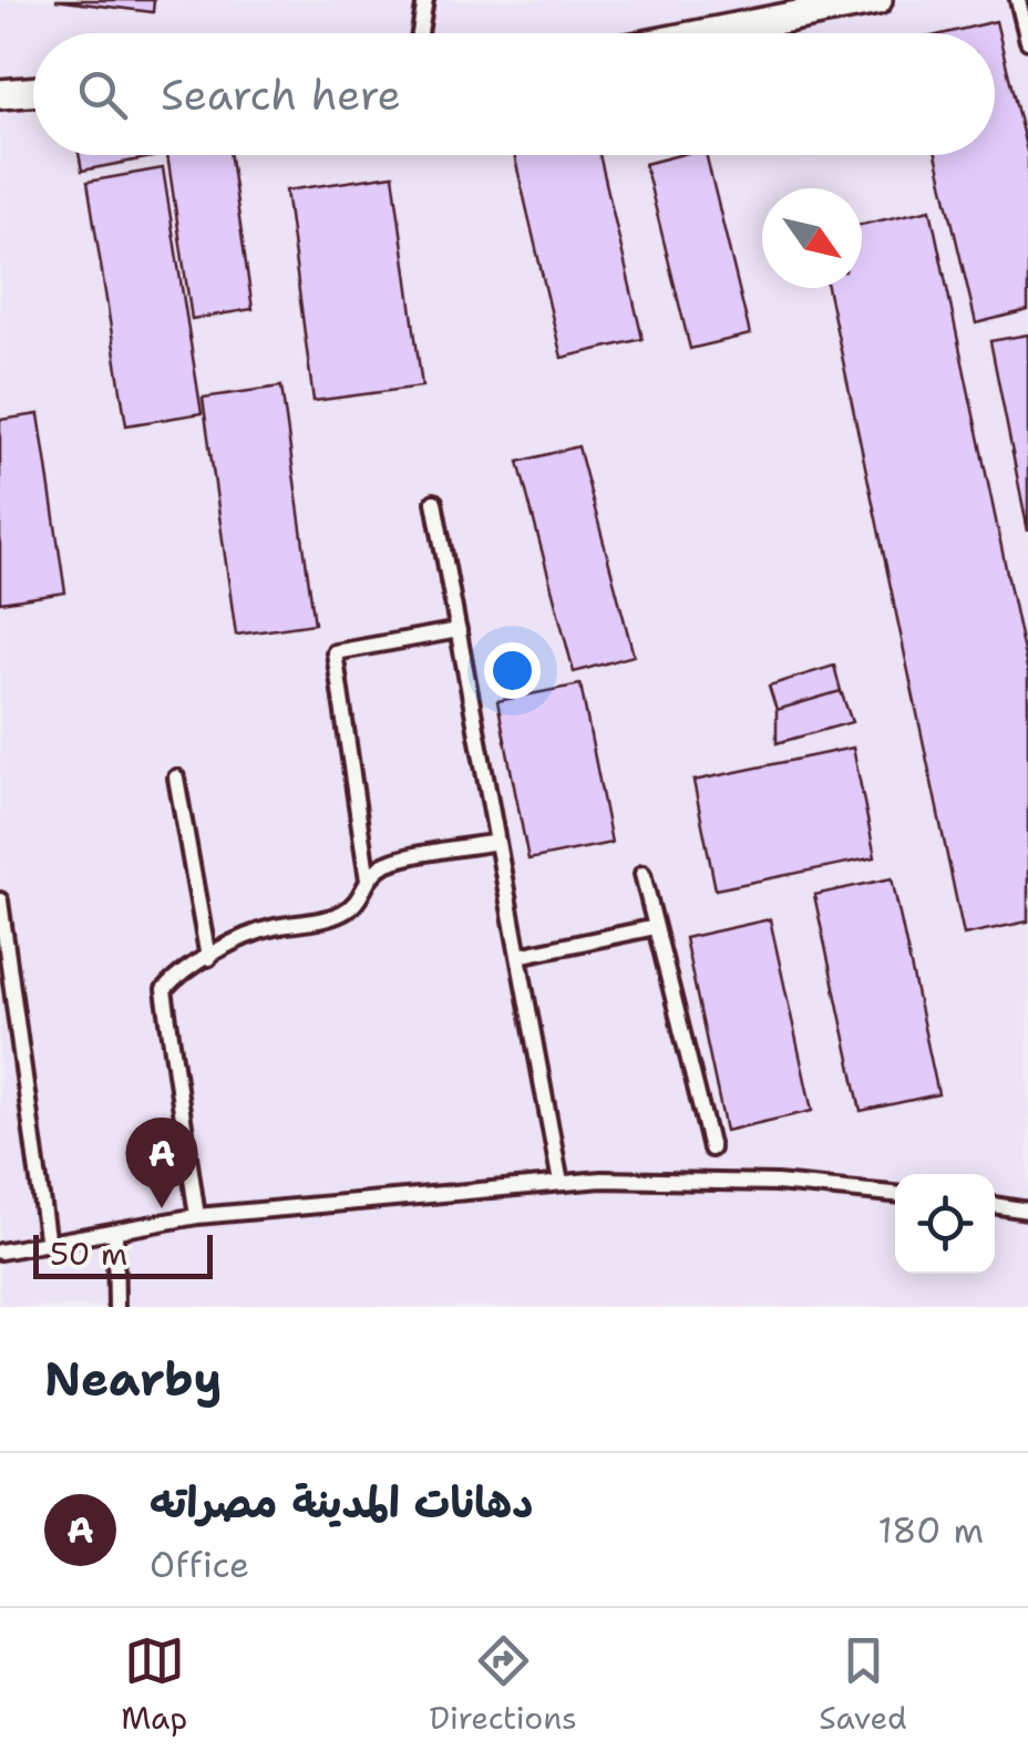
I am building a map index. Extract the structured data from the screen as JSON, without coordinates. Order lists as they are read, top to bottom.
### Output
{
  "scale_bar": "50 m",
  "north": "bottom right",
  "page": {
    "search": "Search here",
    "pins": "A",
    "scale": "50 m",
    "heading": "Nearby",
    "list": [
      {
        "mark": "A",
        "name": "دهانات المدينة مصراته",
        "note": "Office",
        "value": "180 m"
      }
    ],
    "nav": ["Map", "Directions", "Saved"]
  }
}
